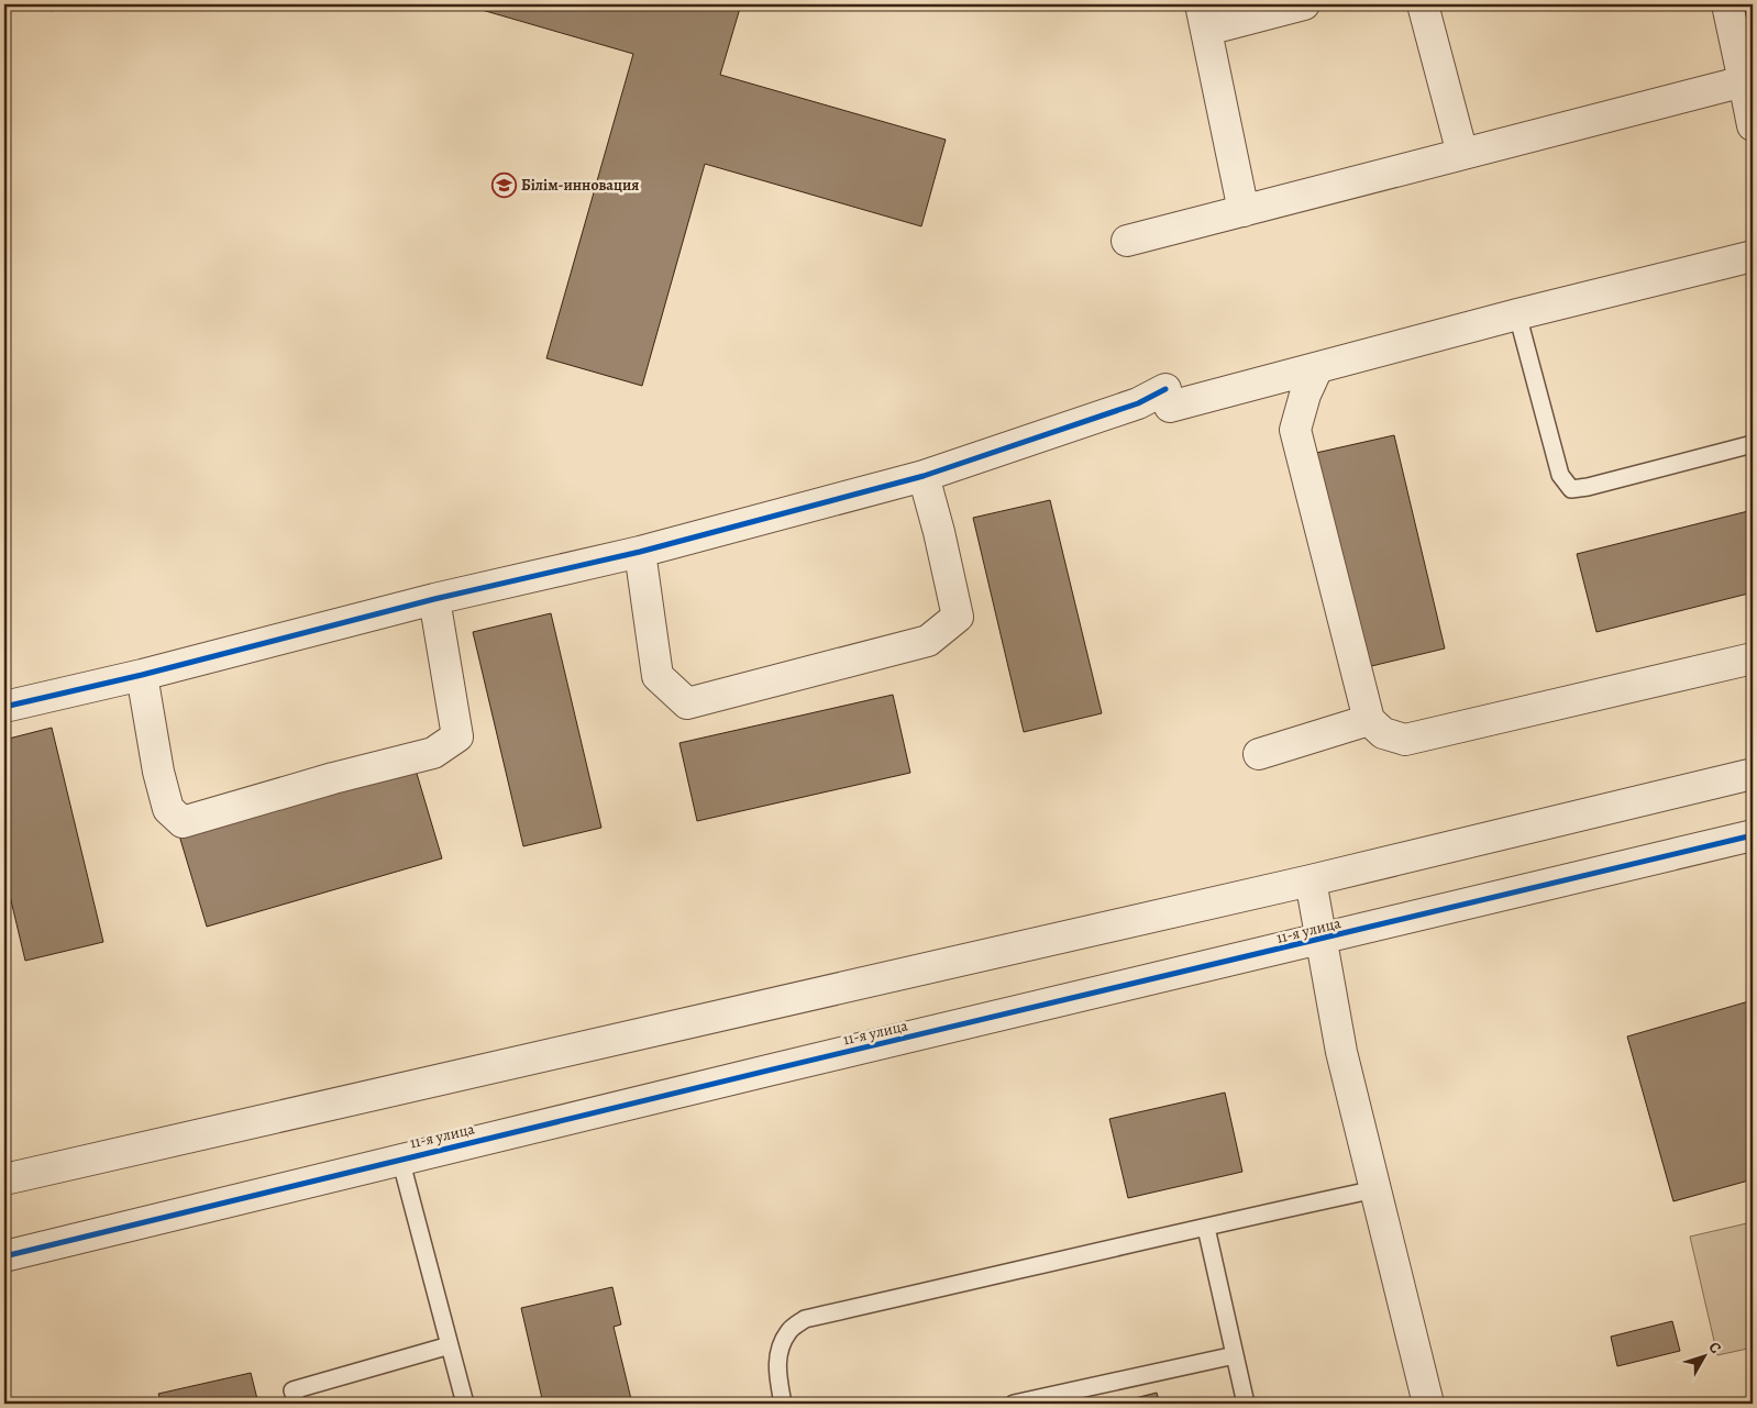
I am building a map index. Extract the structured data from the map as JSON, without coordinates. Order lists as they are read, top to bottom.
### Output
{
  "streets": {
    "street": ["11-я улица"]
  },
  "places": {
    "school or university": ["Білім-инновация"]
  },
  "north": "top right"
}
